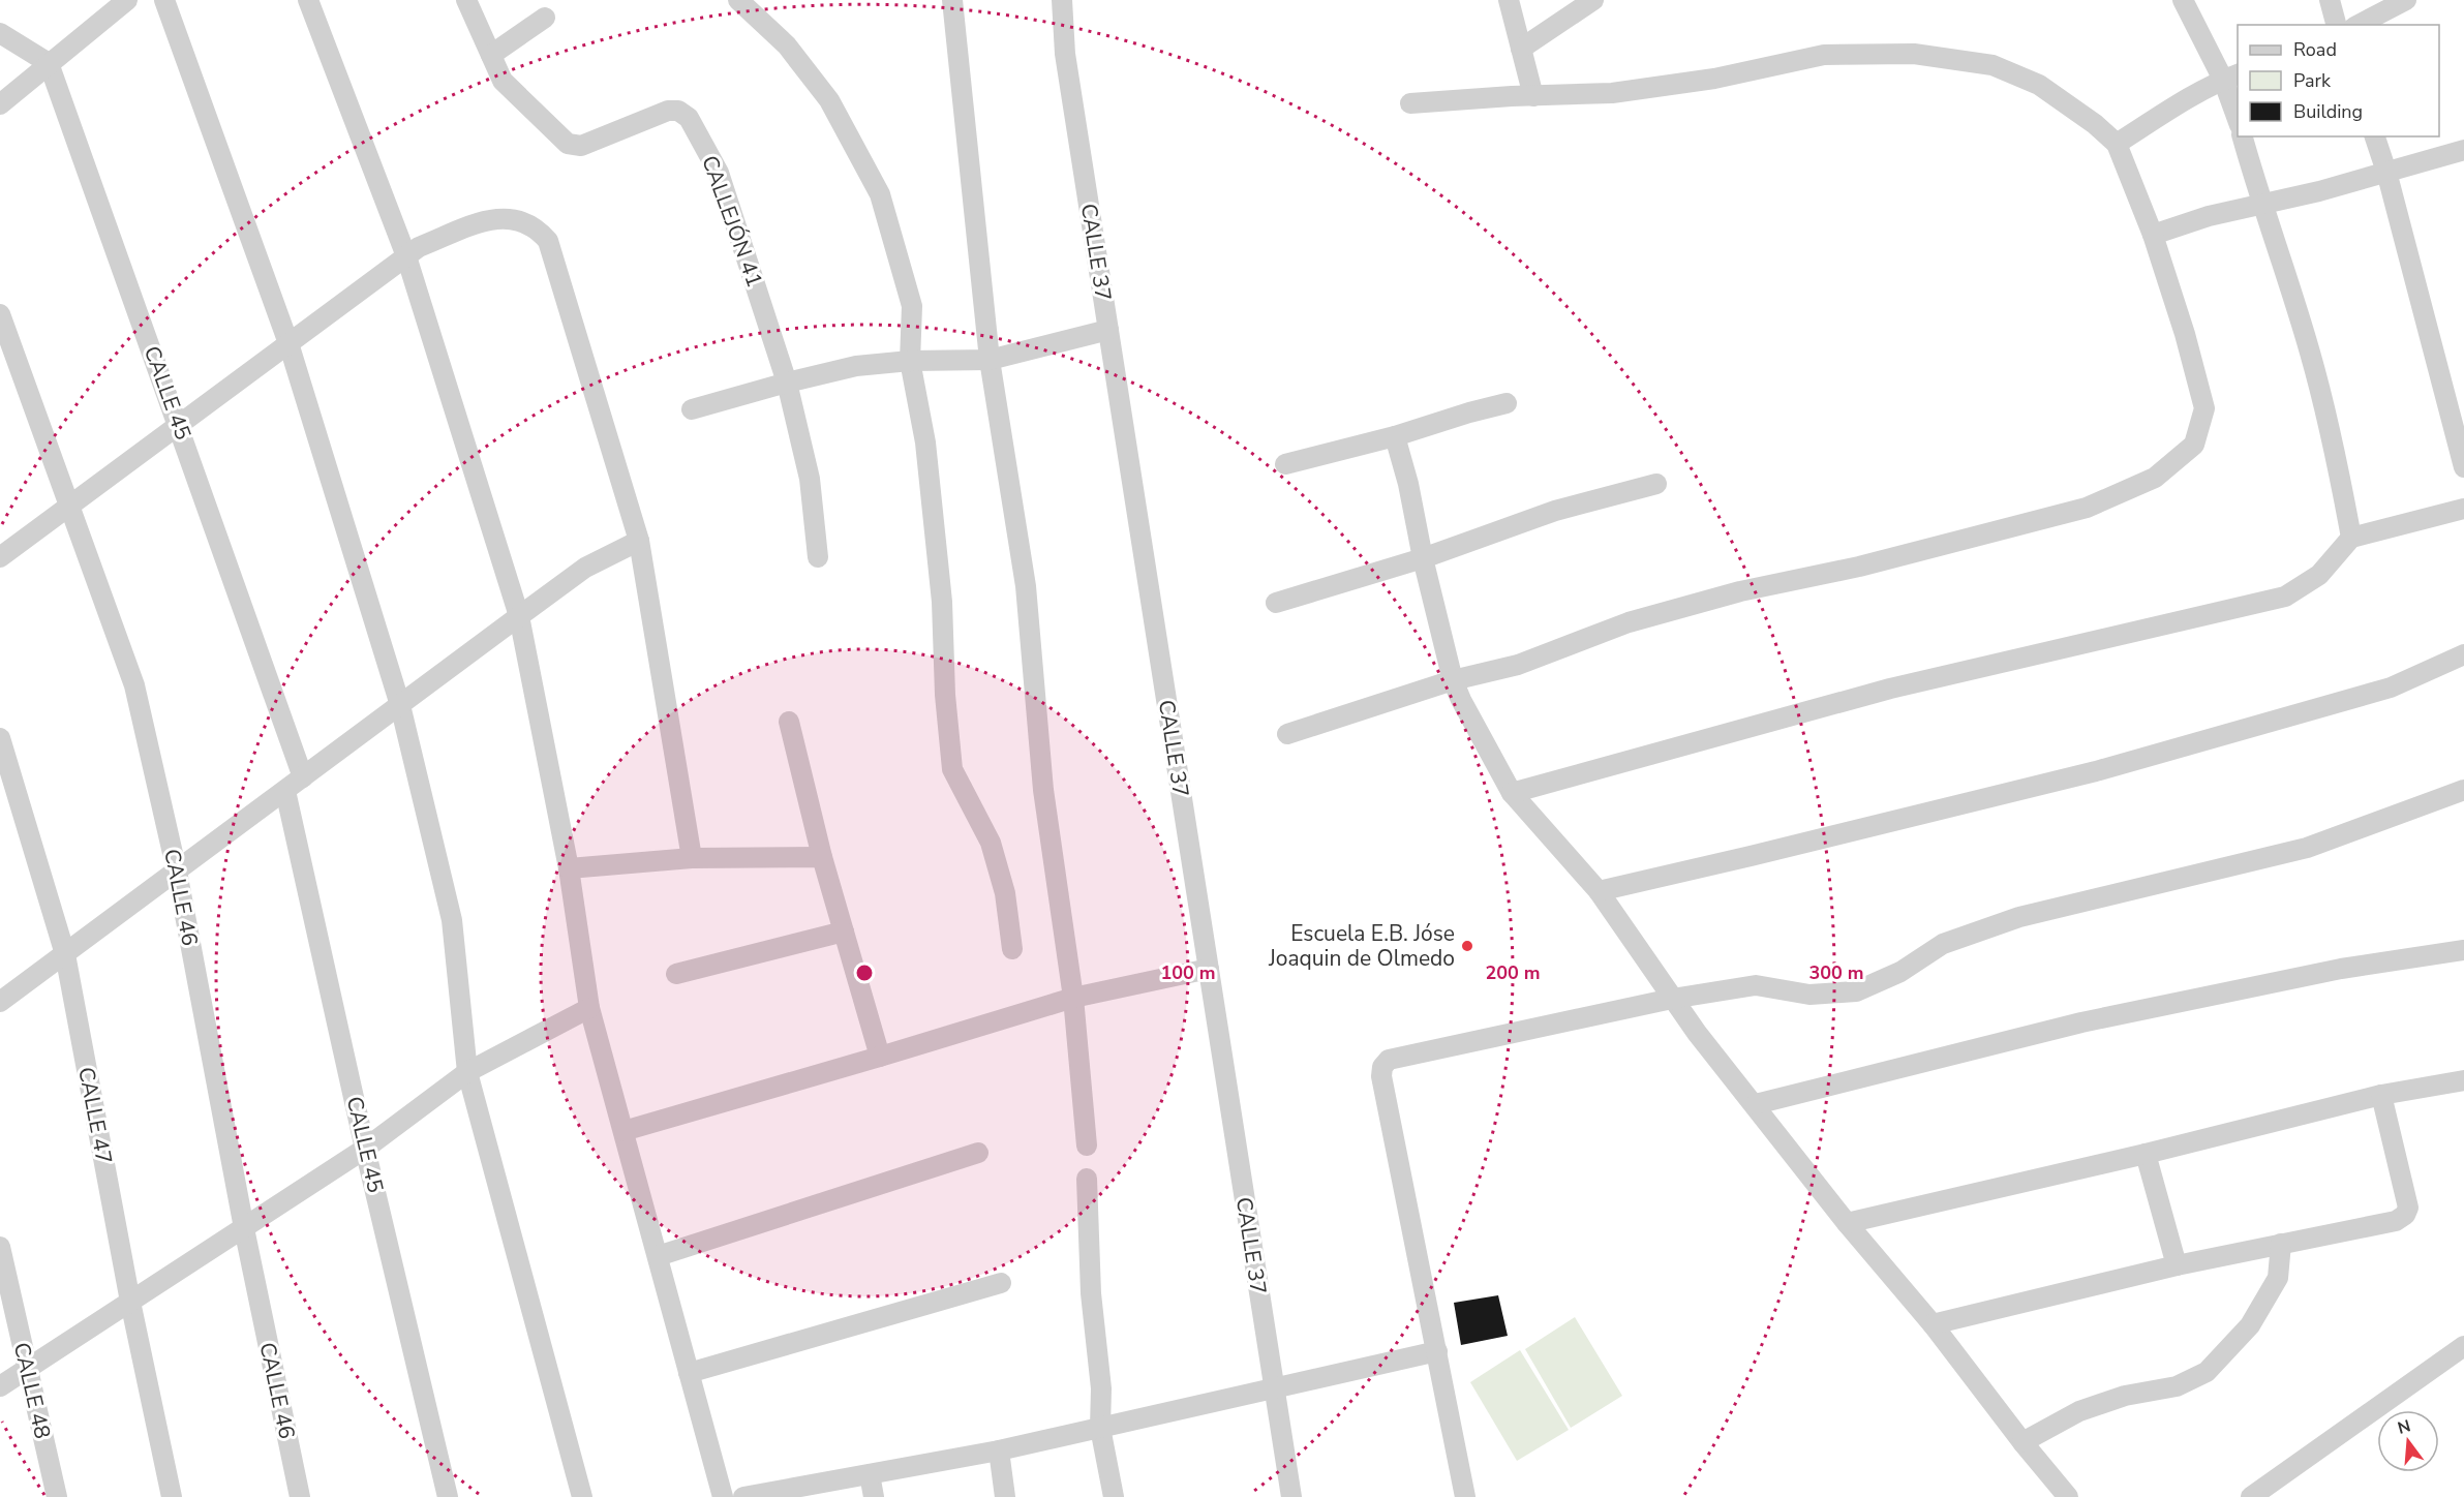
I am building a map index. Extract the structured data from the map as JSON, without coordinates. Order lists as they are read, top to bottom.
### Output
{
  "streets": {
    "street": [
      "CALLEJÓN 41",
      "CALLE 37",
      "CALLE 45",
      "CALLE 46",
      "CALLE 47",
      "CALLE 48"
    ]
  },
  "places": ["Escuela E.B. Jóse Joaquin de Olmedo"],
  "legend": ["Road", "Park", "Building"],
  "north": "top",
  "rings": ["100 m", "200 m", "300 m"]
}
